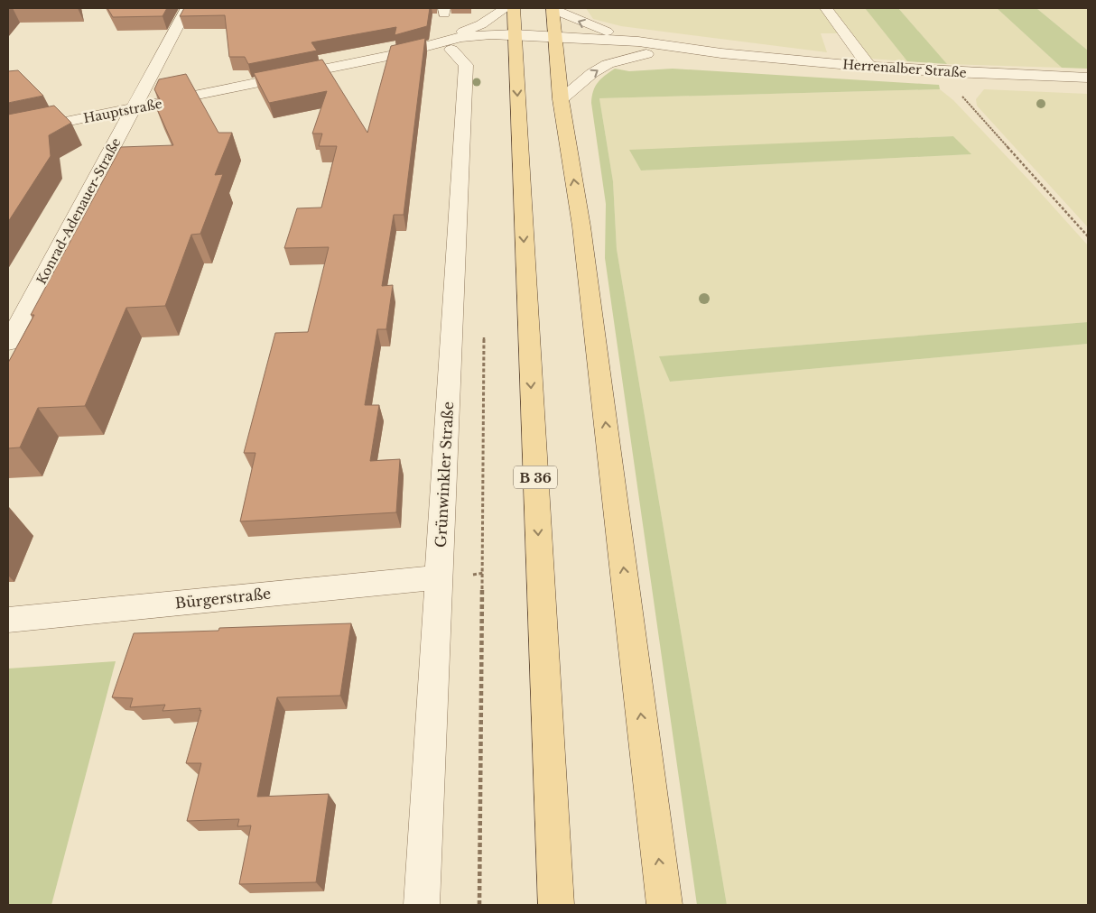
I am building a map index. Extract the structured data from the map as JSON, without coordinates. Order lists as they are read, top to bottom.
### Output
{
  "streets": {
    "main road": ["B 36"],
    "street": [
      "Herrenalber Straße",
      "Hauptstraße",
      "Konrad-Adenauer-Straße",
      "Grünwinkler Straße",
      "Bürgerstraße"
    ]
  },
  "crossings": [
    ["Hauptstraße", "Konrad-Adenauer-Straße"],
    ["Hauptstraße", "Grünwinkler Straße"],
    ["Hauptstraße", "B 36"],
    ["Grünwinkler Straße", "Bürgerstraße"]
  ]
}
